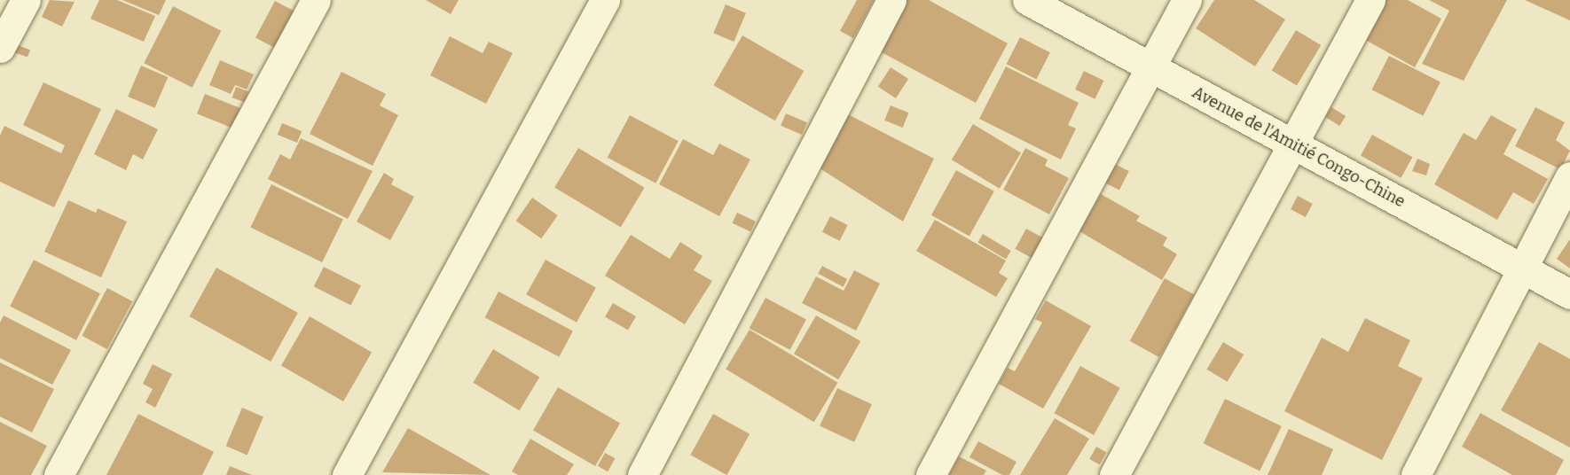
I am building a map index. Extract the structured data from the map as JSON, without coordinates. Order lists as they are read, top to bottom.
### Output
{
  "streets": {
    "street": ["Avenue de l'Amitié Congo-Chine"]
  }
}
